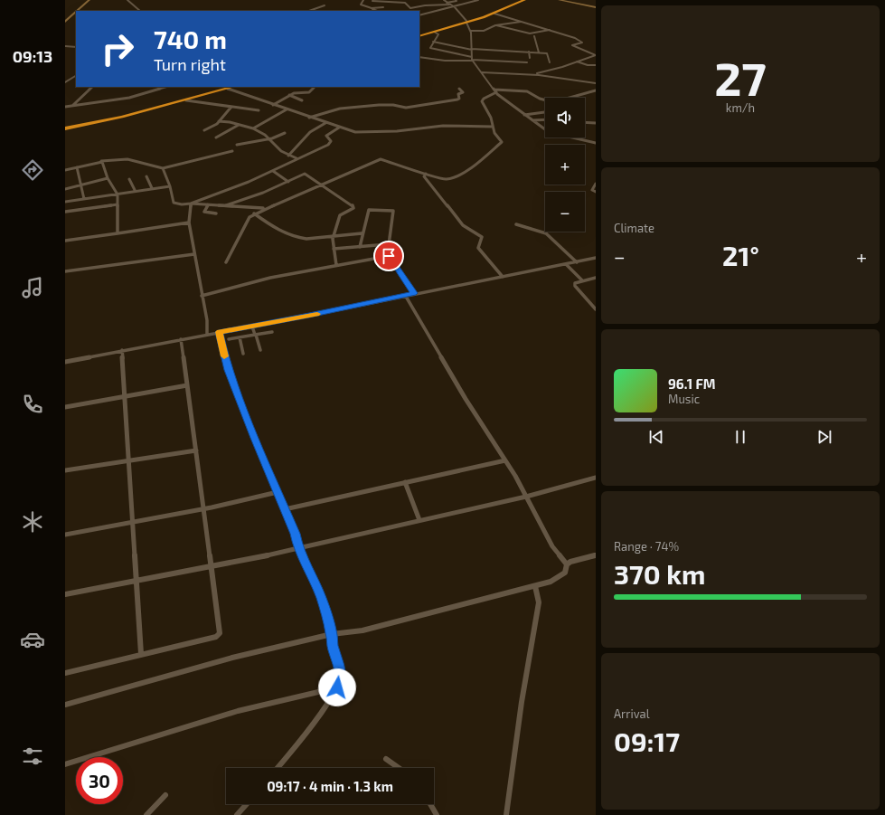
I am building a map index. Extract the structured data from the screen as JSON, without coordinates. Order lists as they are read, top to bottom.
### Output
{
  "page": {
    "tabs": "09:13",
    "tile": [
      ["27", "km/h"],
      "Climate",
      ["Range · 74%", "370 km"],
      ["Arrival", "09:17"]
    ],
    "turn": ["740 m", "Turn right"],
    "map_buttons": ["+", "−"],
    "heat": ["−", "21°", "+"],
    "song": ["96.1 FM", "Music"],
    "limit": "30",
    "trip": "09:17 · 4 min · 1.3 km"
  }
}
